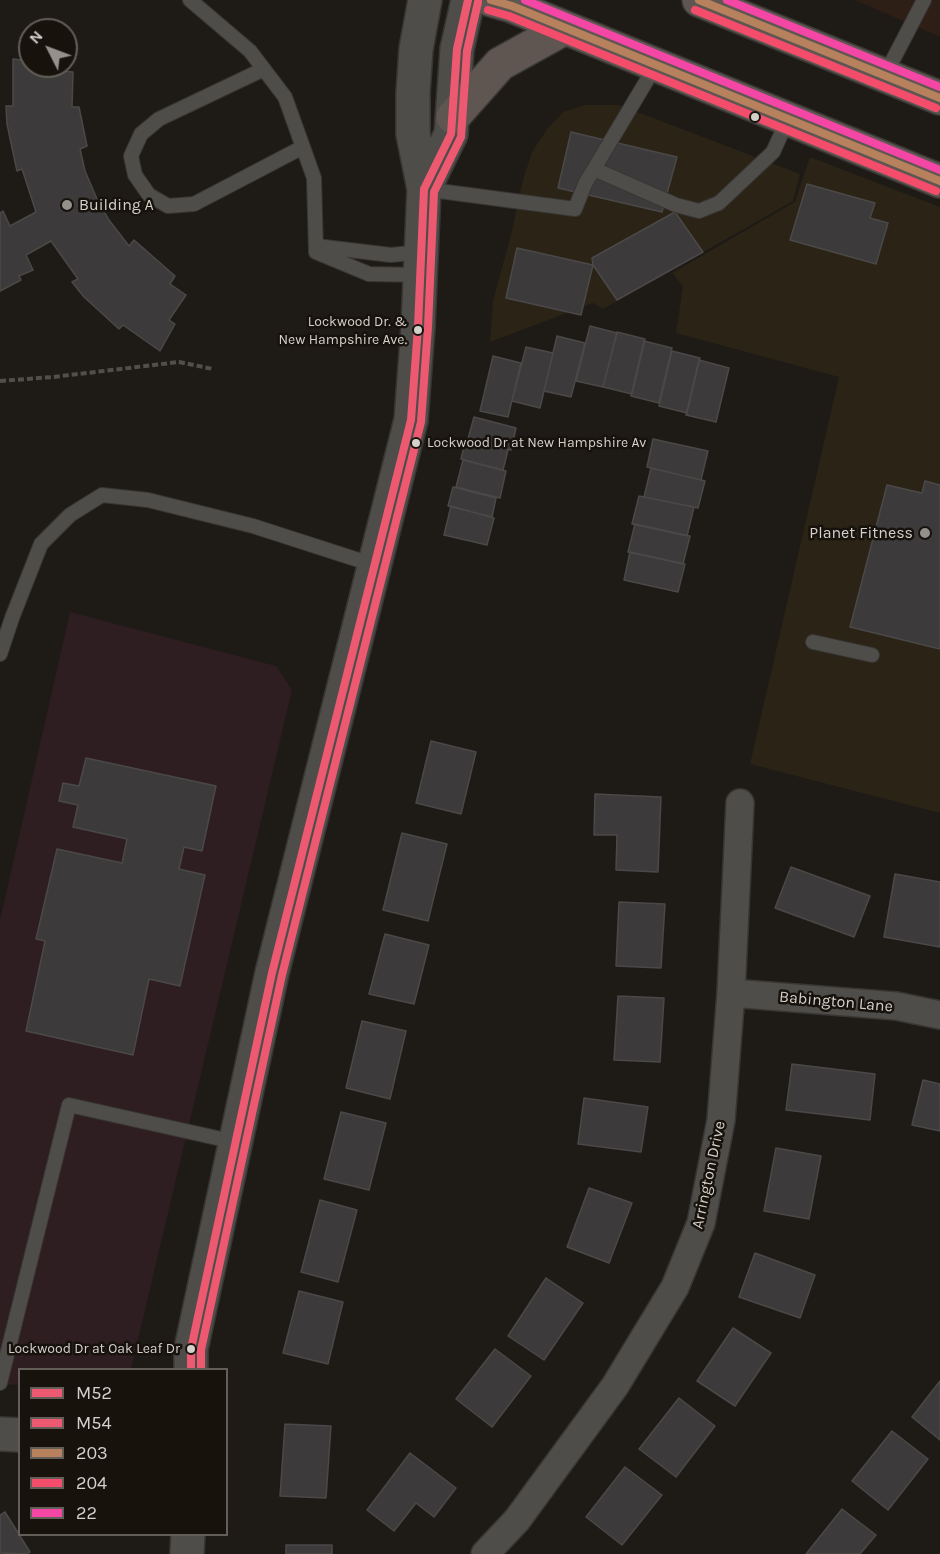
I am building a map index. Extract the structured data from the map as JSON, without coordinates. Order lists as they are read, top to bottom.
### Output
{
  "streets": {
    "street": ["Babington Lane", "Arrington Drive"]
  },
  "crossings": [
    ["Babington Lane", "Arrington Drive"]
  ],
  "places": [
    "Building A",
    "Lockwood Dr. & New Hampshire Ave.",
    "Lockwood Dr at New Hampshire Av",
    "Planet Fitness",
    "Lockwood Dr at Oak Leaf Dr"
  ],
  "lines": [
    "transit line M52",
    "transit line 203",
    "transit line 22",
    "transit line M54",
    "transit line 204"
  ],
  "legend": [
    "M52",
    "M54",
    "203",
    "204",
    "22"
  ],
  "north": "top left"
}
